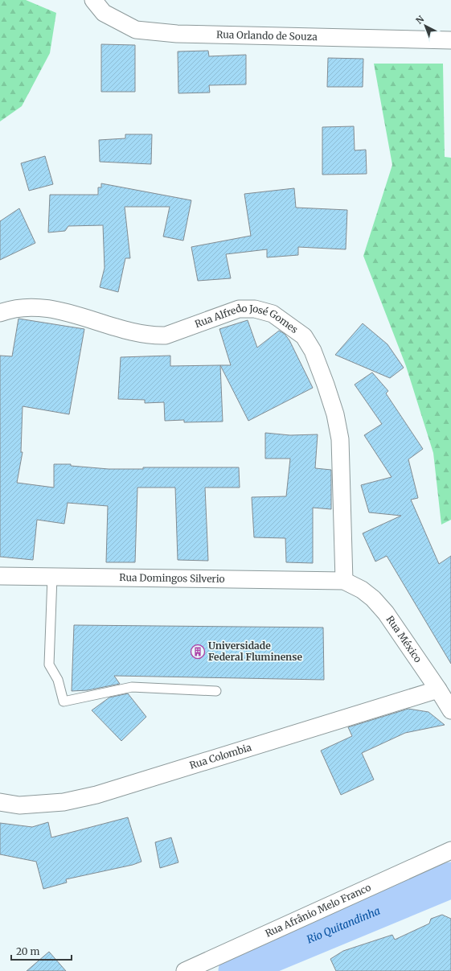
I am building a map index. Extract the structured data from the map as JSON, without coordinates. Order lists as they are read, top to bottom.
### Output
{
  "streets": {
    "street": [
      "Rua Orlando de Souza",
      "Rua Alfredo José Gomes",
      "Rua Domingos Silverio",
      "Rua México",
      "Rua Colombia",
      "Rua Afrânio Melo Franco"
    ]
  },
  "crossings": [
    ["Rua Alfredo José Gomes", "Rua Domingos Silverio"],
    ["Rua Alfredo José Gomes", "Rua México"],
    ["Rua Domingos Silverio", "Rua México"],
    ["Rua México", "Rua Colombia"]
  ],
  "water": ["Rio Quitandinha"],
  "places": {
    "building": ["Universidade Federal Fluminense"]
  },
  "scale_bar": "20 m",
  "north": "top left"
}
